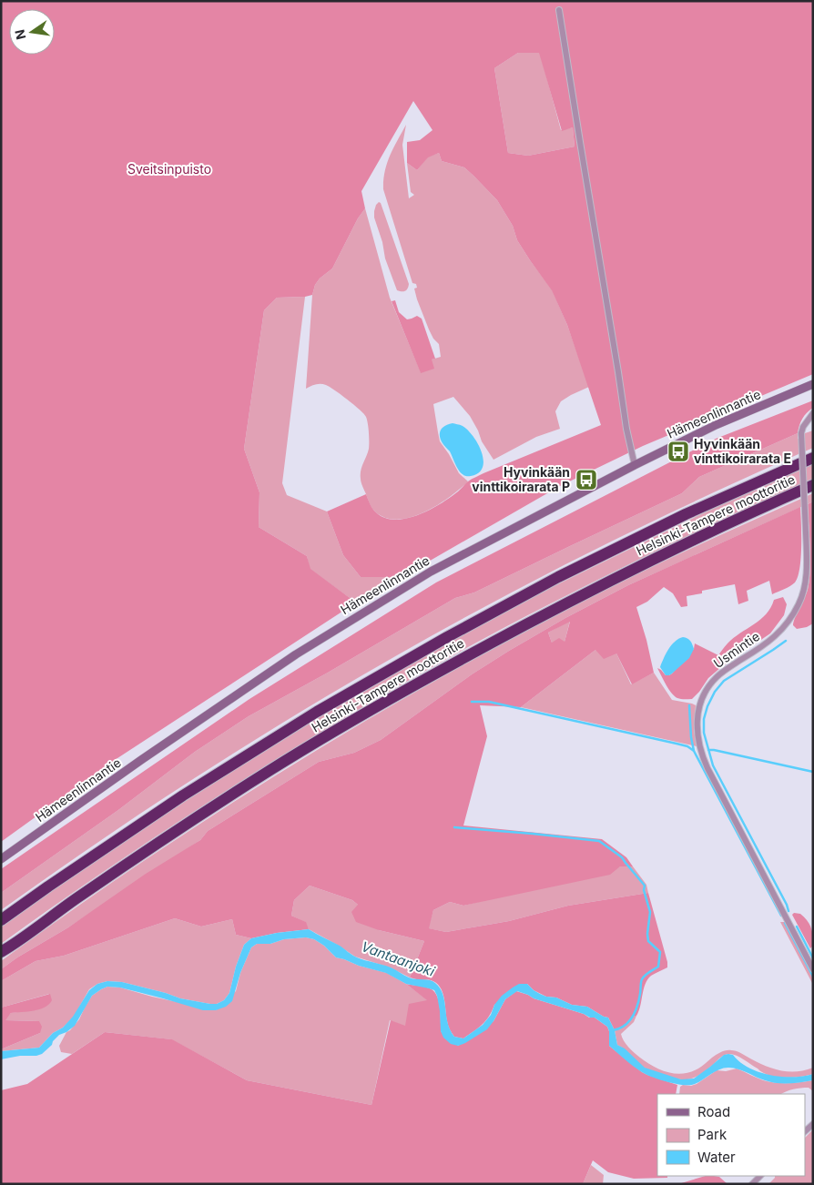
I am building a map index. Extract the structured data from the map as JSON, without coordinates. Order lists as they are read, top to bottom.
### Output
{
  "streets": {
    "highway": ["Helsinki-Tampere moottoritie"],
    "main road": ["Hämeenlinnantie"],
    "street": ["Usmintie"]
  },
  "water": ["Vantaanjoki"],
  "parks": ["Sveitsinpuisto"],
  "places": {
    "bus stop": ["Hyvinkään vinttikoirarata E", "Hyvinkään vinttikoirarata P"]
  },
  "legend": ["Road", "Park", "Water"],
  "north": "left"
}
